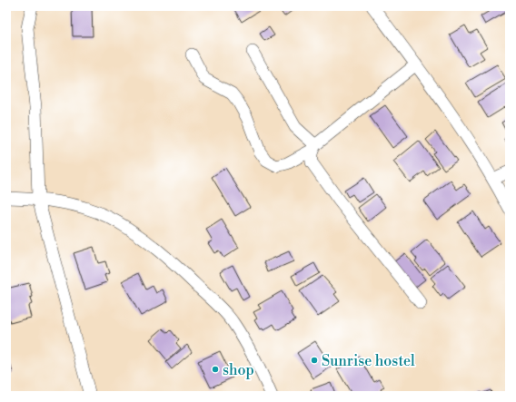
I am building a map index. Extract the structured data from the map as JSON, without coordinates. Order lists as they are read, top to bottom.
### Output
{
  "places": ["Sunrise hostel", "shop"]
}
